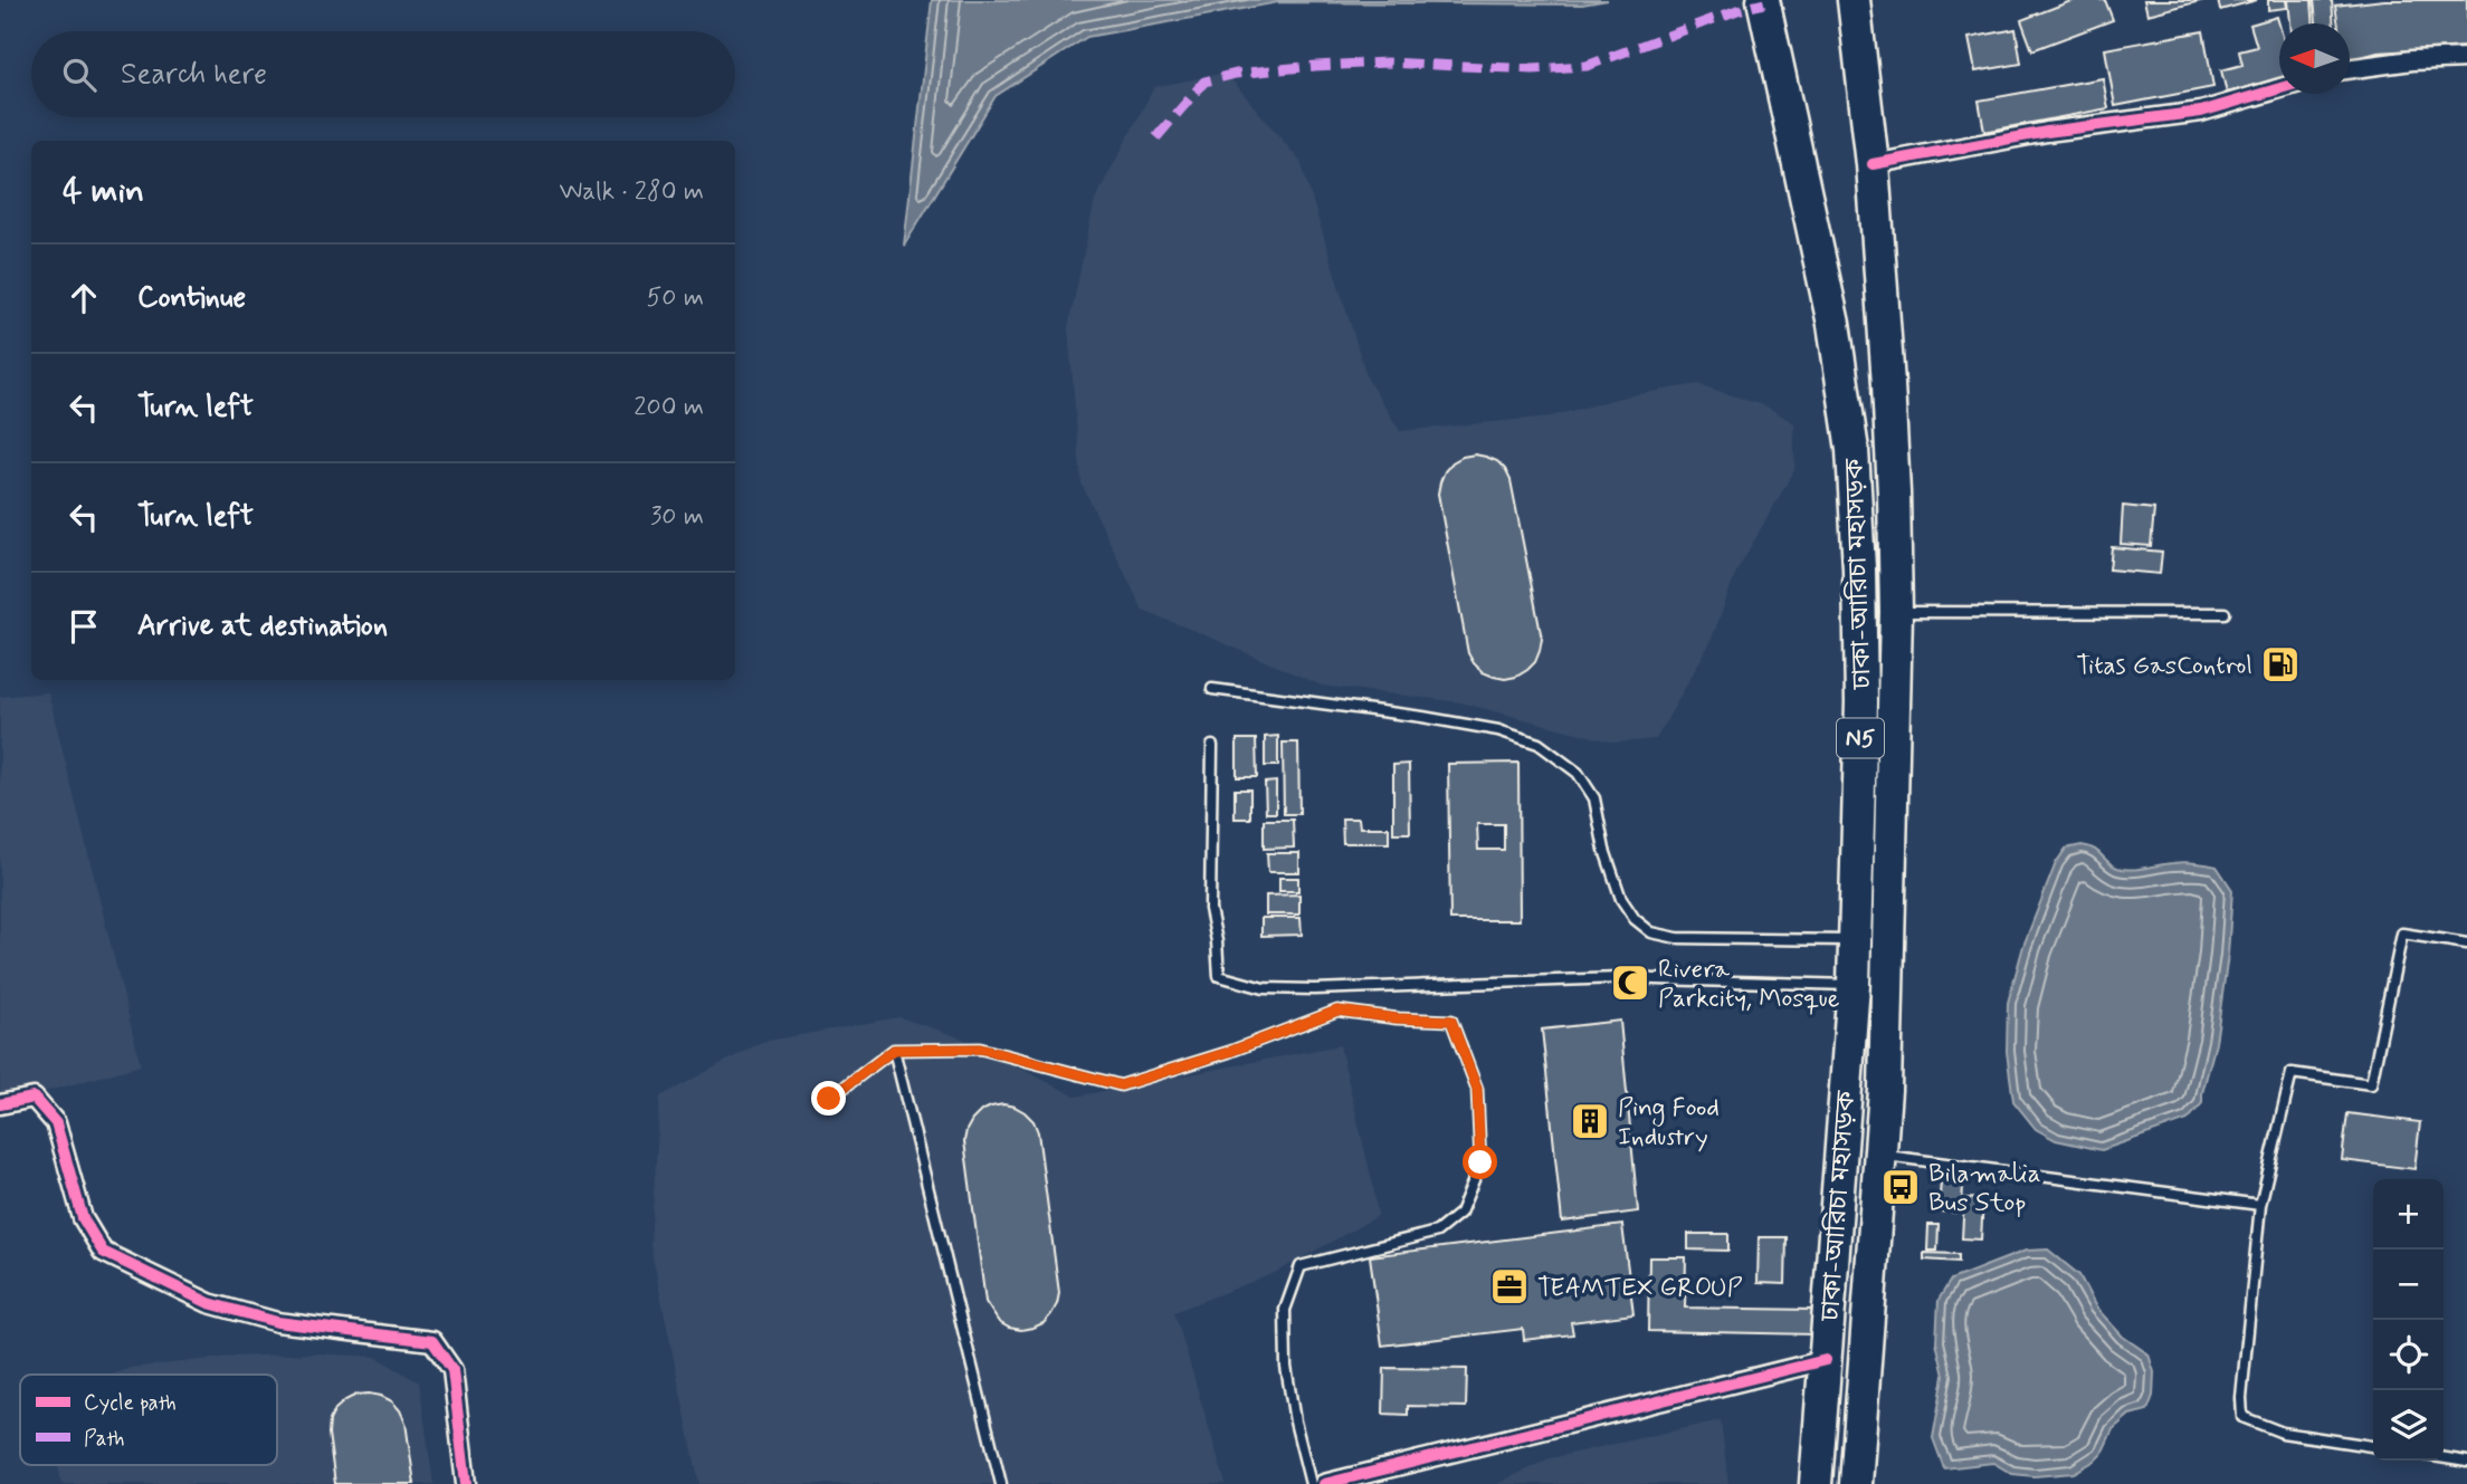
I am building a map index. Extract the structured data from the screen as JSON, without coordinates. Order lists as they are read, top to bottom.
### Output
{
  "streets": {
    "highway": ["ঢাকা-আরিচা মহাসড়ক", "N5"]
  },
  "places": {
    "fuel station": ["Titas GasControl"],
    "mosque": ["Rivera Parkcity, Mosque"],
    "building": ["Ping Food Industry"],
    "bus stop": ["Bilamalia Bus Stop"],
    "office": ["TEAMTEX GROUP"]
  },
  "legend": ["Cycle path", "Path"],
  "north": "left",
  "page": {
    "search": "Search here",
    "heading": ["4 min", "Walk · 280 m"],
    "list": [
      ["Continue", "50 m"],
      ["Turn left", "200 m"],
      ["Turn left", "30 m"],
      "Arrive at destination"
    ],
    "map_buttons": ["+", "−"]
  }
}
